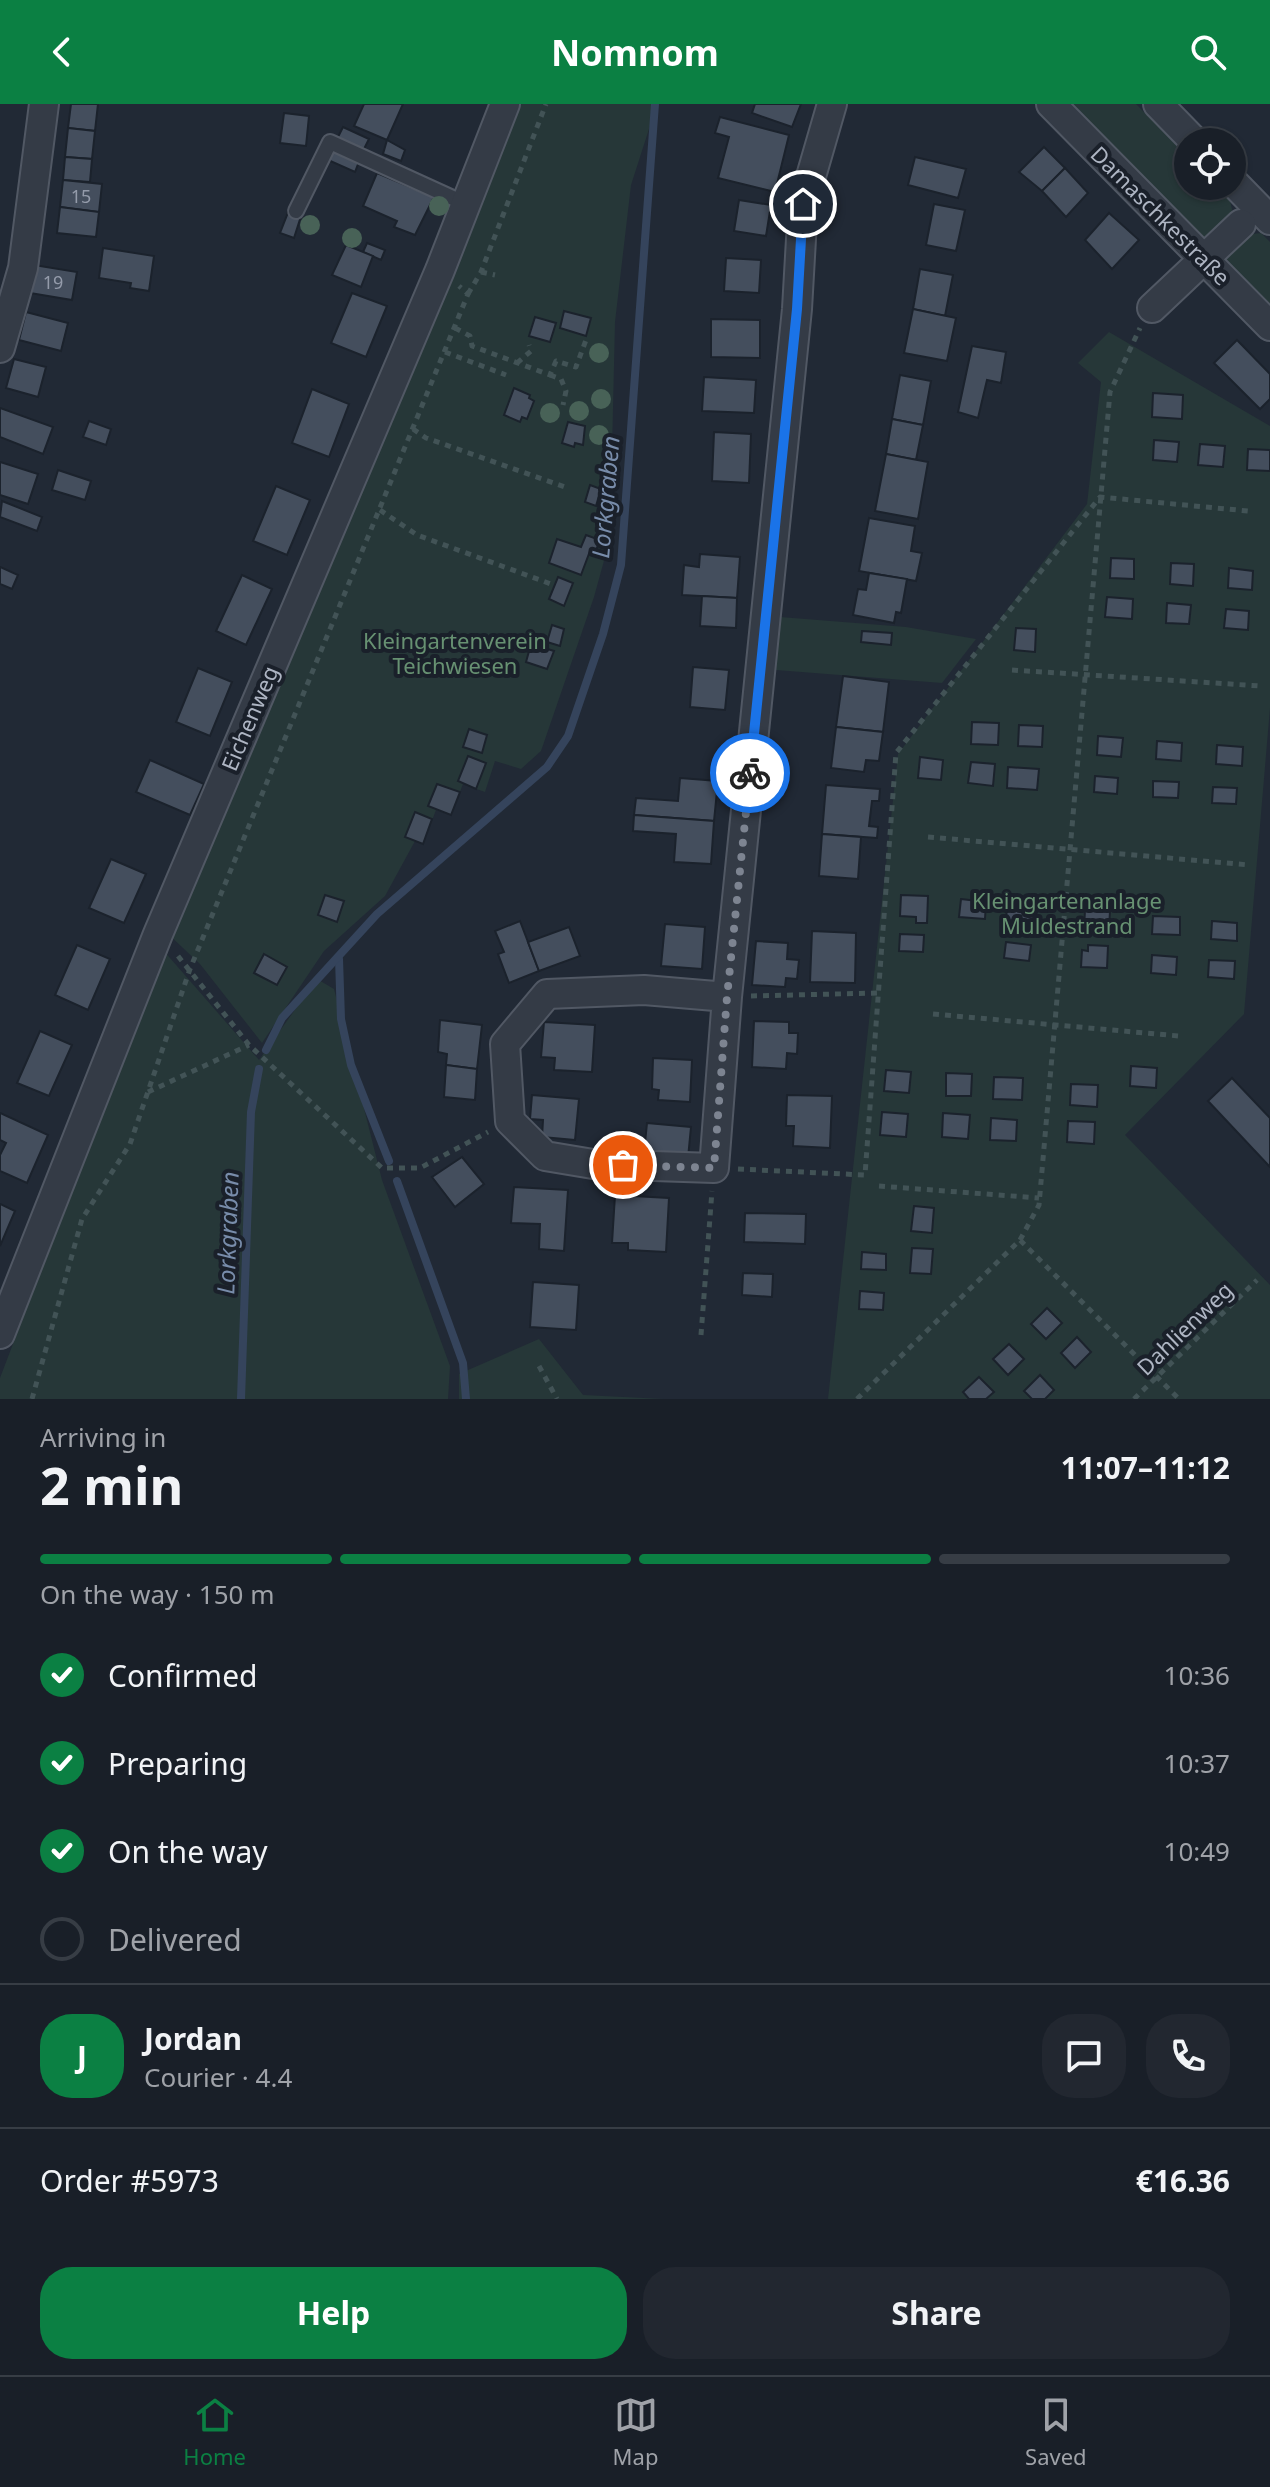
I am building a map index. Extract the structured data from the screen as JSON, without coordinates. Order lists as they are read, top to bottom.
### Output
{
  "streets": {
    "street": ["Damaschkestraße", "Eichenweg"],
    "path": ["Dahlienweg"]
  },
  "water": ["Lorkgraben"],
  "parks": ["Kleingartenverein Teichwiesen", "Kleingartenanlage Muldestrand"],
  "house_numbers": ["15", "19"],
  "page": {
    "header": "Nomnom",
    "heading": ["2 min", "Arriving in", "11:07–11:12"],
    "panel": [
      "Jordan",
      "Courier · 4.4",
      "Order #5973",
      "€16.36"
    ],
    "bar": "On the way · 150 m",
    "list": [
      ["Confirmed", "10:36"],
      ["Preparing", "10:37"],
      ["On the way", "10:49"],
      "Delivered"
    ],
    "round": "J",
    "buttons": ["Help", "Share"],
    "tabs": ["Home", "Map", "Saved"]
  }
}
